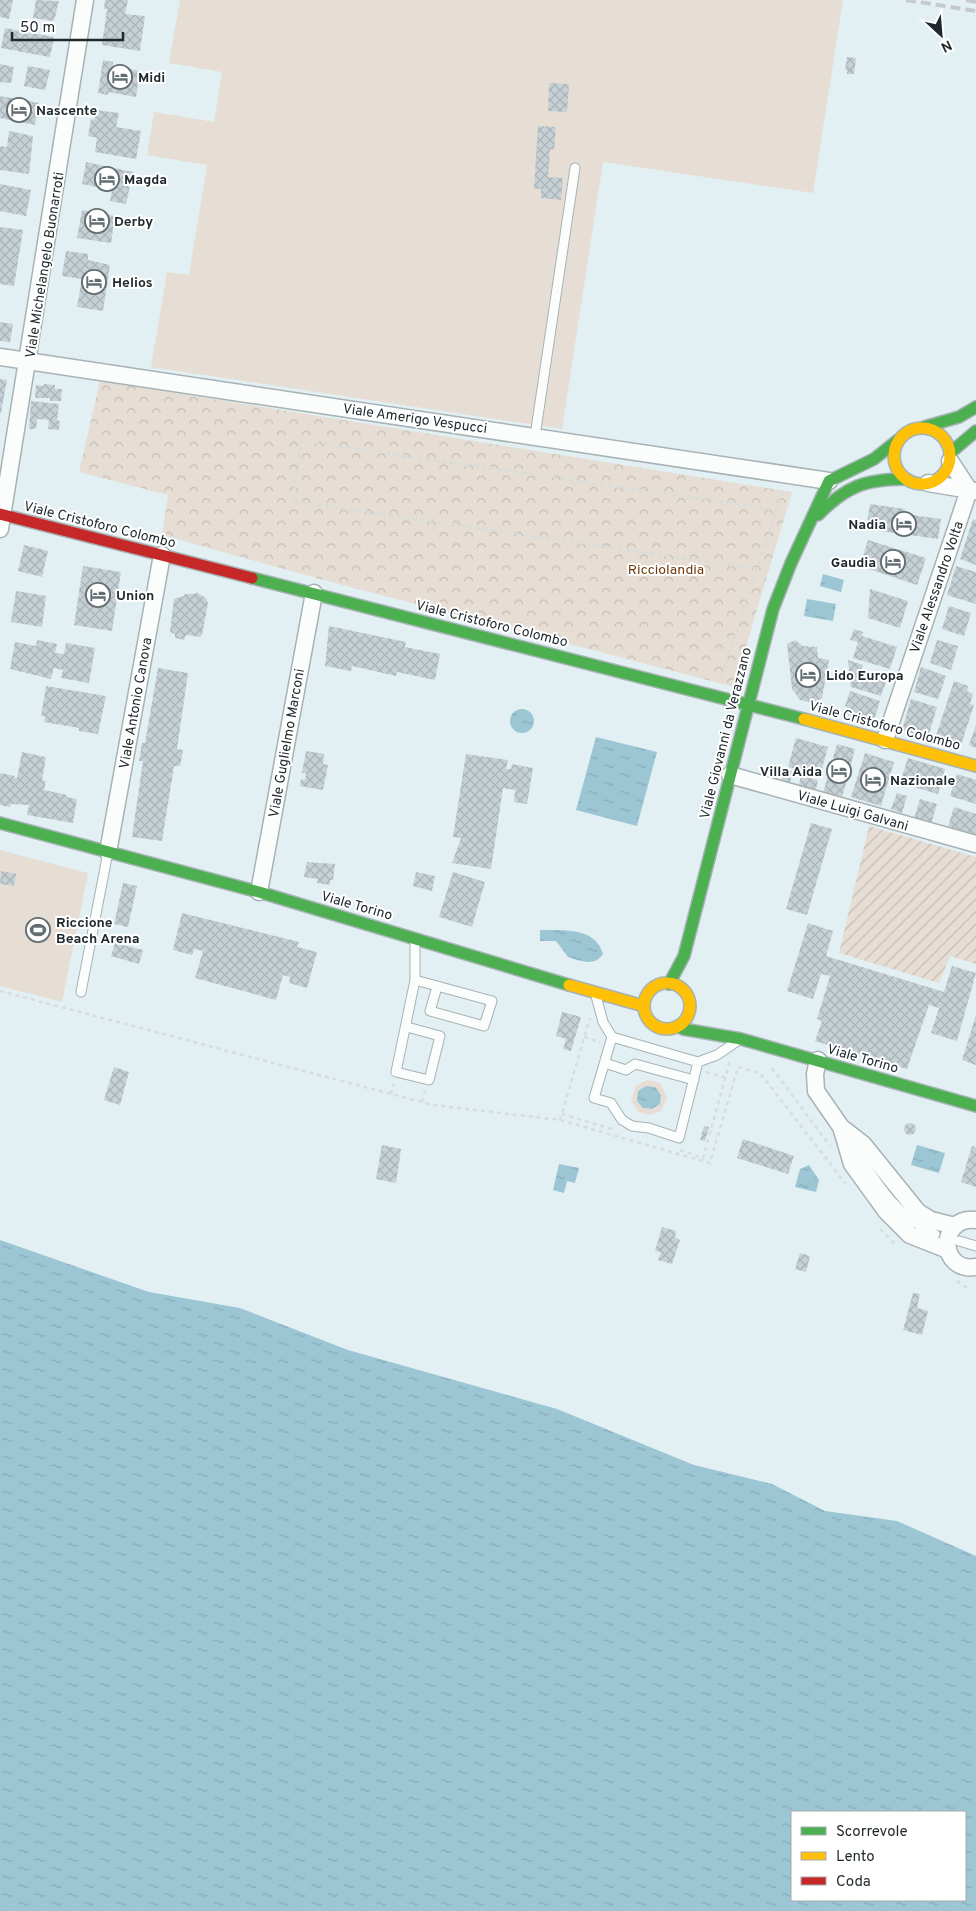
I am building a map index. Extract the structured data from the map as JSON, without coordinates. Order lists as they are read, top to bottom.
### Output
{
  "streets": {
    "street": [
      "Viale Michelangelo Buonarroti",
      "Viale Amerigo Vespucci",
      "Viale Cristoforo Colombo",
      "Viale Alessandro Volta",
      "Viale Antonio Canova",
      "Viale Giovanni da Verazzano",
      "Viale Guglielmo Marconi",
      "Viale Luigi Galvani",
      "Viale Torino"
    ]
  },
  "crossings": [
    ["Viale Michelangelo Buonarroti", "Viale Amerigo Vespucci"],
    ["Viale Michelangelo Buonarroti", "Viale Cristoforo Colombo"],
    ["Viale Amerigo Vespucci", "Viale Giovanni da Verazzano"],
    ["Viale Cristoforo Colombo", "Viale Alessandro Volta"],
    ["Viale Cristoforo Colombo", "Viale Antonio Canova"],
    ["Viale Cristoforo Colombo", "Viale Giovanni da Verazzano"],
    ["Viale Cristoforo Colombo", "Viale Guglielmo Marconi"],
    ["Viale Antonio Canova", "Viale Torino"],
    ["Viale Giovanni da Verazzano", "Viale Luigi Galvani"],
    ["Viale Giovanni da Verazzano", "Viale Torino"],
    ["Viale Guglielmo Marconi", "Viale Torino"]
  ],
  "parks": ["Ricciolandia"],
  "places": {
    "hotel": [
      "Midi",
      "Nascente",
      "Magda",
      "Derby",
      "Helios",
      "Nadia",
      "Gaudia",
      "Union",
      "Lido Europa",
      "Villa Aida",
      "Nazionale"
    ],
    "sports": ["Riccione Beach Arena"]
  },
  "legend": ["Scorrevole", "Lento", "Coda"],
  "scale_bar": "50 m",
  "north": "bottom right"
}
